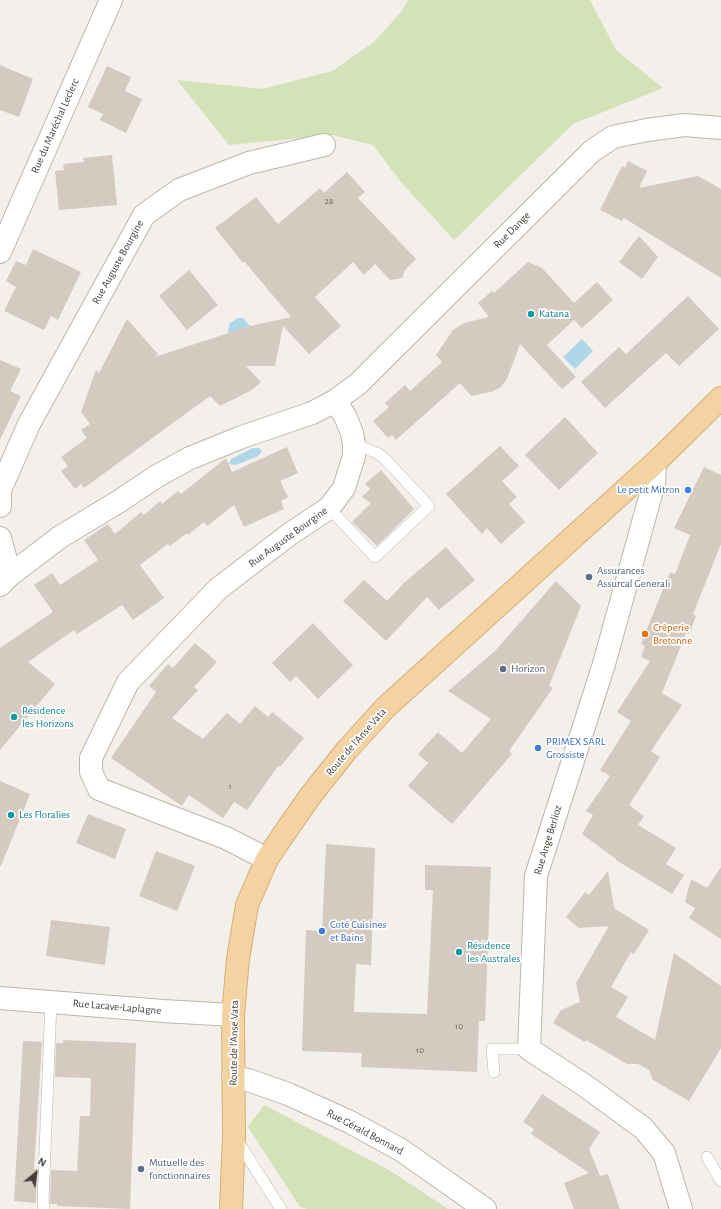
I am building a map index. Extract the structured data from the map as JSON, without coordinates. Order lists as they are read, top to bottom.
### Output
{
  "streets": {
    "main road": ["Route de l'Anse Vata"],
    "street": [
      "Rue du Maréchal Leclerc",
      "Rue Dange",
      "Rue Auguste Bourgine",
      "Rue Ange Berlioz",
      "Rue Lacave-Laplagne",
      "Rue Gérald Bonnard"
    ]
  },
  "crossings": [
    ["Rue Dange", "Rue Auguste Bourgine"],
    ["Rue Auguste Bourgine", "Route de l'Anse Vata"],
    ["Route de l'Anse Vata", "Rue Ange Berlioz"],
    ["Route de l'Anse Vata", "Rue Lacave-Laplagne"],
    ["Route de l'Anse Vata", "Rue Gérald Bonnard"]
  ],
  "places": [
    "Katana",
    "Le petit Mitron",
    "Assurances Assurcal Generali",
    "Crêperie Bretonne",
    "Horizon",
    "Résidence les Horizons",
    "PRIMEX SARL Grossiste",
    "Les Floralies",
    "Coté Cuisines et Bains",
    "Résidence les Australes",
    "Mutuelle des fonctionnaires"
  ],
  "house_numbers": [
    "28",
    "1",
    "10",
    "10"
  ],
  "north": "top right"
}
